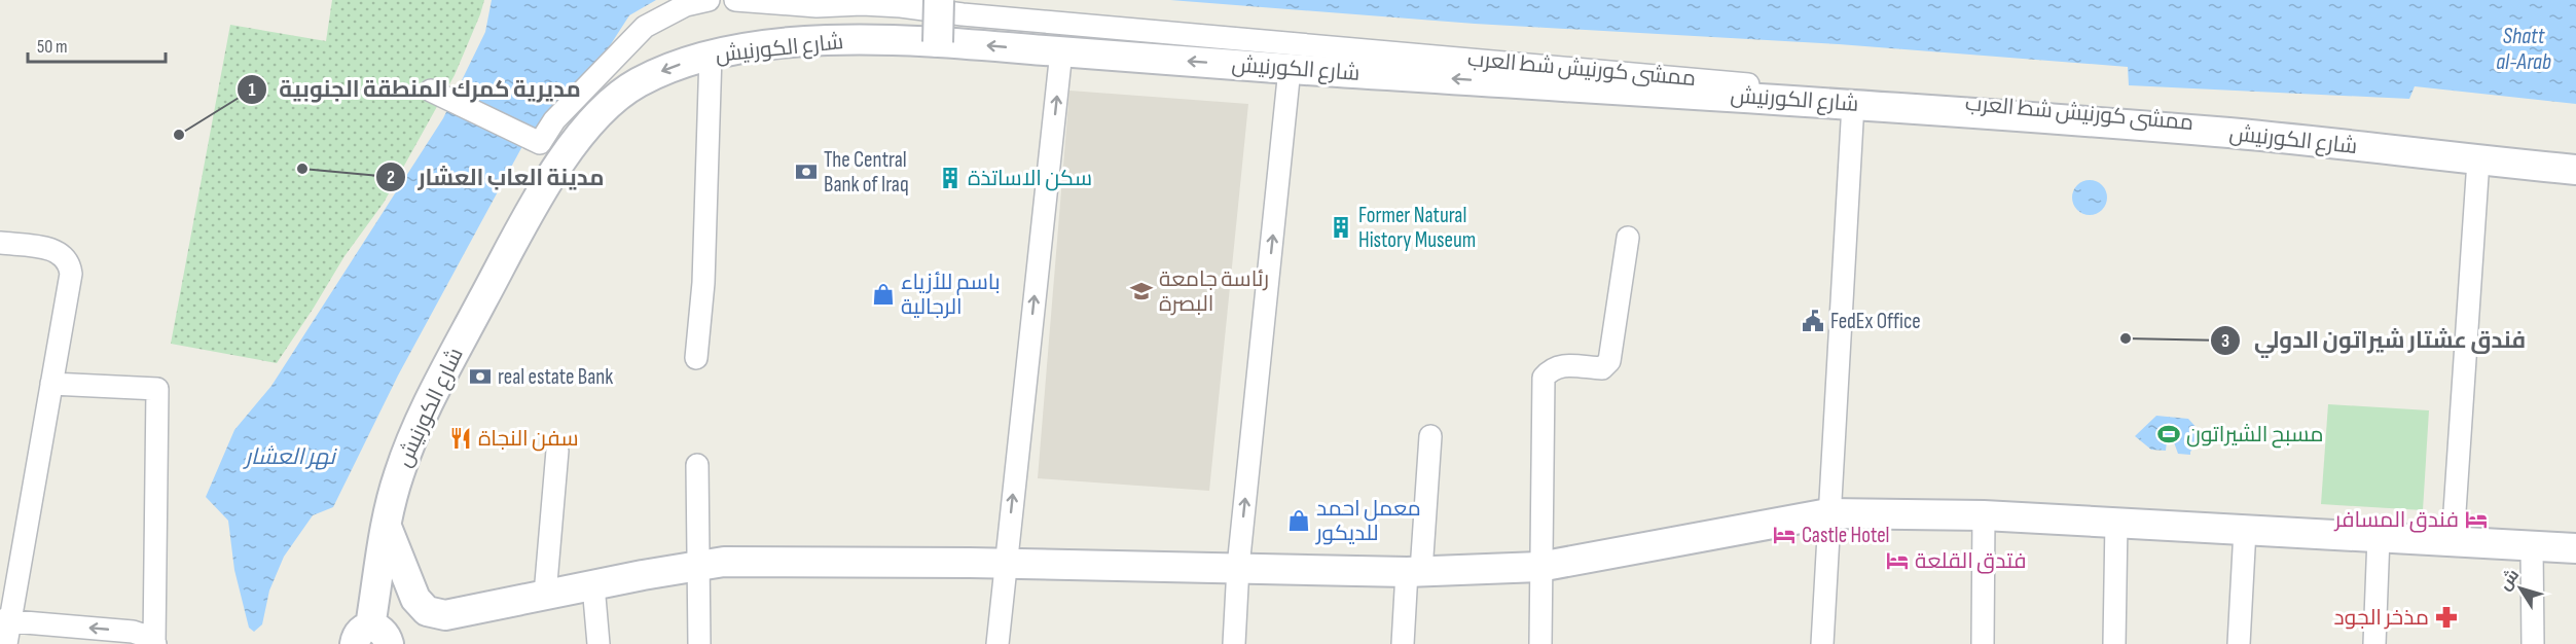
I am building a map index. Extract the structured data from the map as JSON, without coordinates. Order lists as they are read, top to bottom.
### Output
{
  "streets": {
    "main road": ["شارع الكورنيش"],
    "street": ["ممشى كورنيش شط العرب"]
  },
  "one_way": ["شارع الكورنيش"],
  "water": ["Shatt al-Arab", "نهر العشار"],
  "places": {
    "other": ["مديرية كمرك المنطقة الجنوبية", "مدينة العاب العشار", "فندق عشتار شيراتون الدولي"],
    "bank": ["The Central Bank of Iraq", "real estate Bank"],
    "building": ["سكن الاساتذة", "Former Natural History Museum"],
    "school or university": ["رئاسة جامعة البصرة"],
    "shop": ["باسم للأزياء الرجالية", "معمل احمد للديكور"],
    "public building": ["FedEx Office"],
    "sports": ["مسبح الشيراتون"],
    "restaurant": ["سفن النجاة"],
    "hotel": ["فندق المسافر", "Castle Hotel", "فتدق القلعة"],
    "pharmacy": ["مذخر الجود"]
  },
  "scale_bar": "50 m",
  "north": "top left"
}
